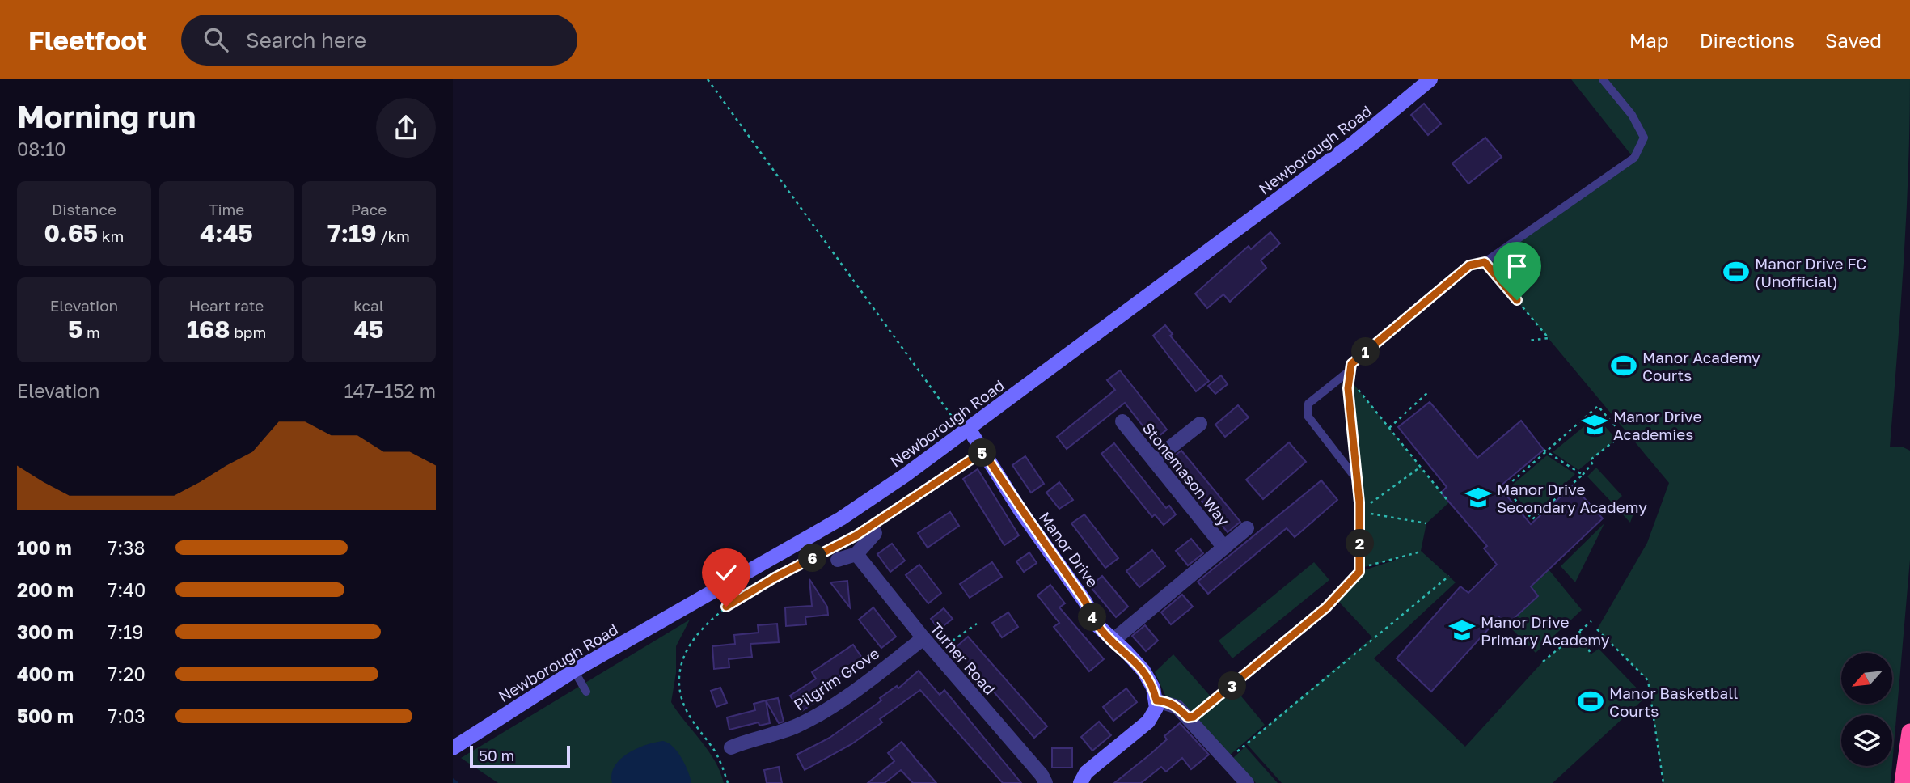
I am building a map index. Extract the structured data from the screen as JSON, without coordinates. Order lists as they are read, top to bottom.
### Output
{
  "streets": {
    "street": [
      "Newborough Road",
      "Stonemason Way",
      "Manor Drive",
      "Turner Road",
      "Pilgrim Grove"
    ]
  },
  "crossings": [
    ["Newborough Road", "Manor Drive"],
    ["Stonemason Way", "Manor Drive"],
    ["Turner Road", "Pilgrim Grove"]
  ],
  "places": {
    "sports": ["Manor Drive FC (Unofficial)", "Manor Academy Courts", "Manor Basketball Courts"],
    "school or university": ["Manor Drive Academies", "Manor Drive Secondary Academy", "Manor Drive Primary Academy"]
  },
  "scale_bar": "50 m",
  "north": "bottom left",
  "page": {
    "header": "Fleetfoot",
    "search": "Search here",
    "nav": ["Map", "Directions", "Saved"],
    "heading": ["Morning run", "08:10"],
    "stats": [
      ["Distance", "0.65 km"],
      ["Time", "4:45"],
      ["Pace", "7:19 /km"],
      ["Elevation", "5 m"],
      ["Heart rate", "168 bpm"],
      ["kcal", "45"]
    ],
    "pins": [
      "1",
      "5",
      "2",
      "6",
      "4",
      "3"
    ],
    "chart": ["Elevation", "147–152 m"],
    "list": [
      {
        "name": "100 m",
        "note": "7:38"
      },
      {
        "name": "200 m",
        "note": "7:40"
      },
      {
        "name": "300 m",
        "note": "7:19"
      },
      {
        "name": "400 m",
        "note": "7:20"
      },
      {
        "name": "500 m",
        "note": "7:03"
      }
    ],
    "scale": "50 m"
  }
}
